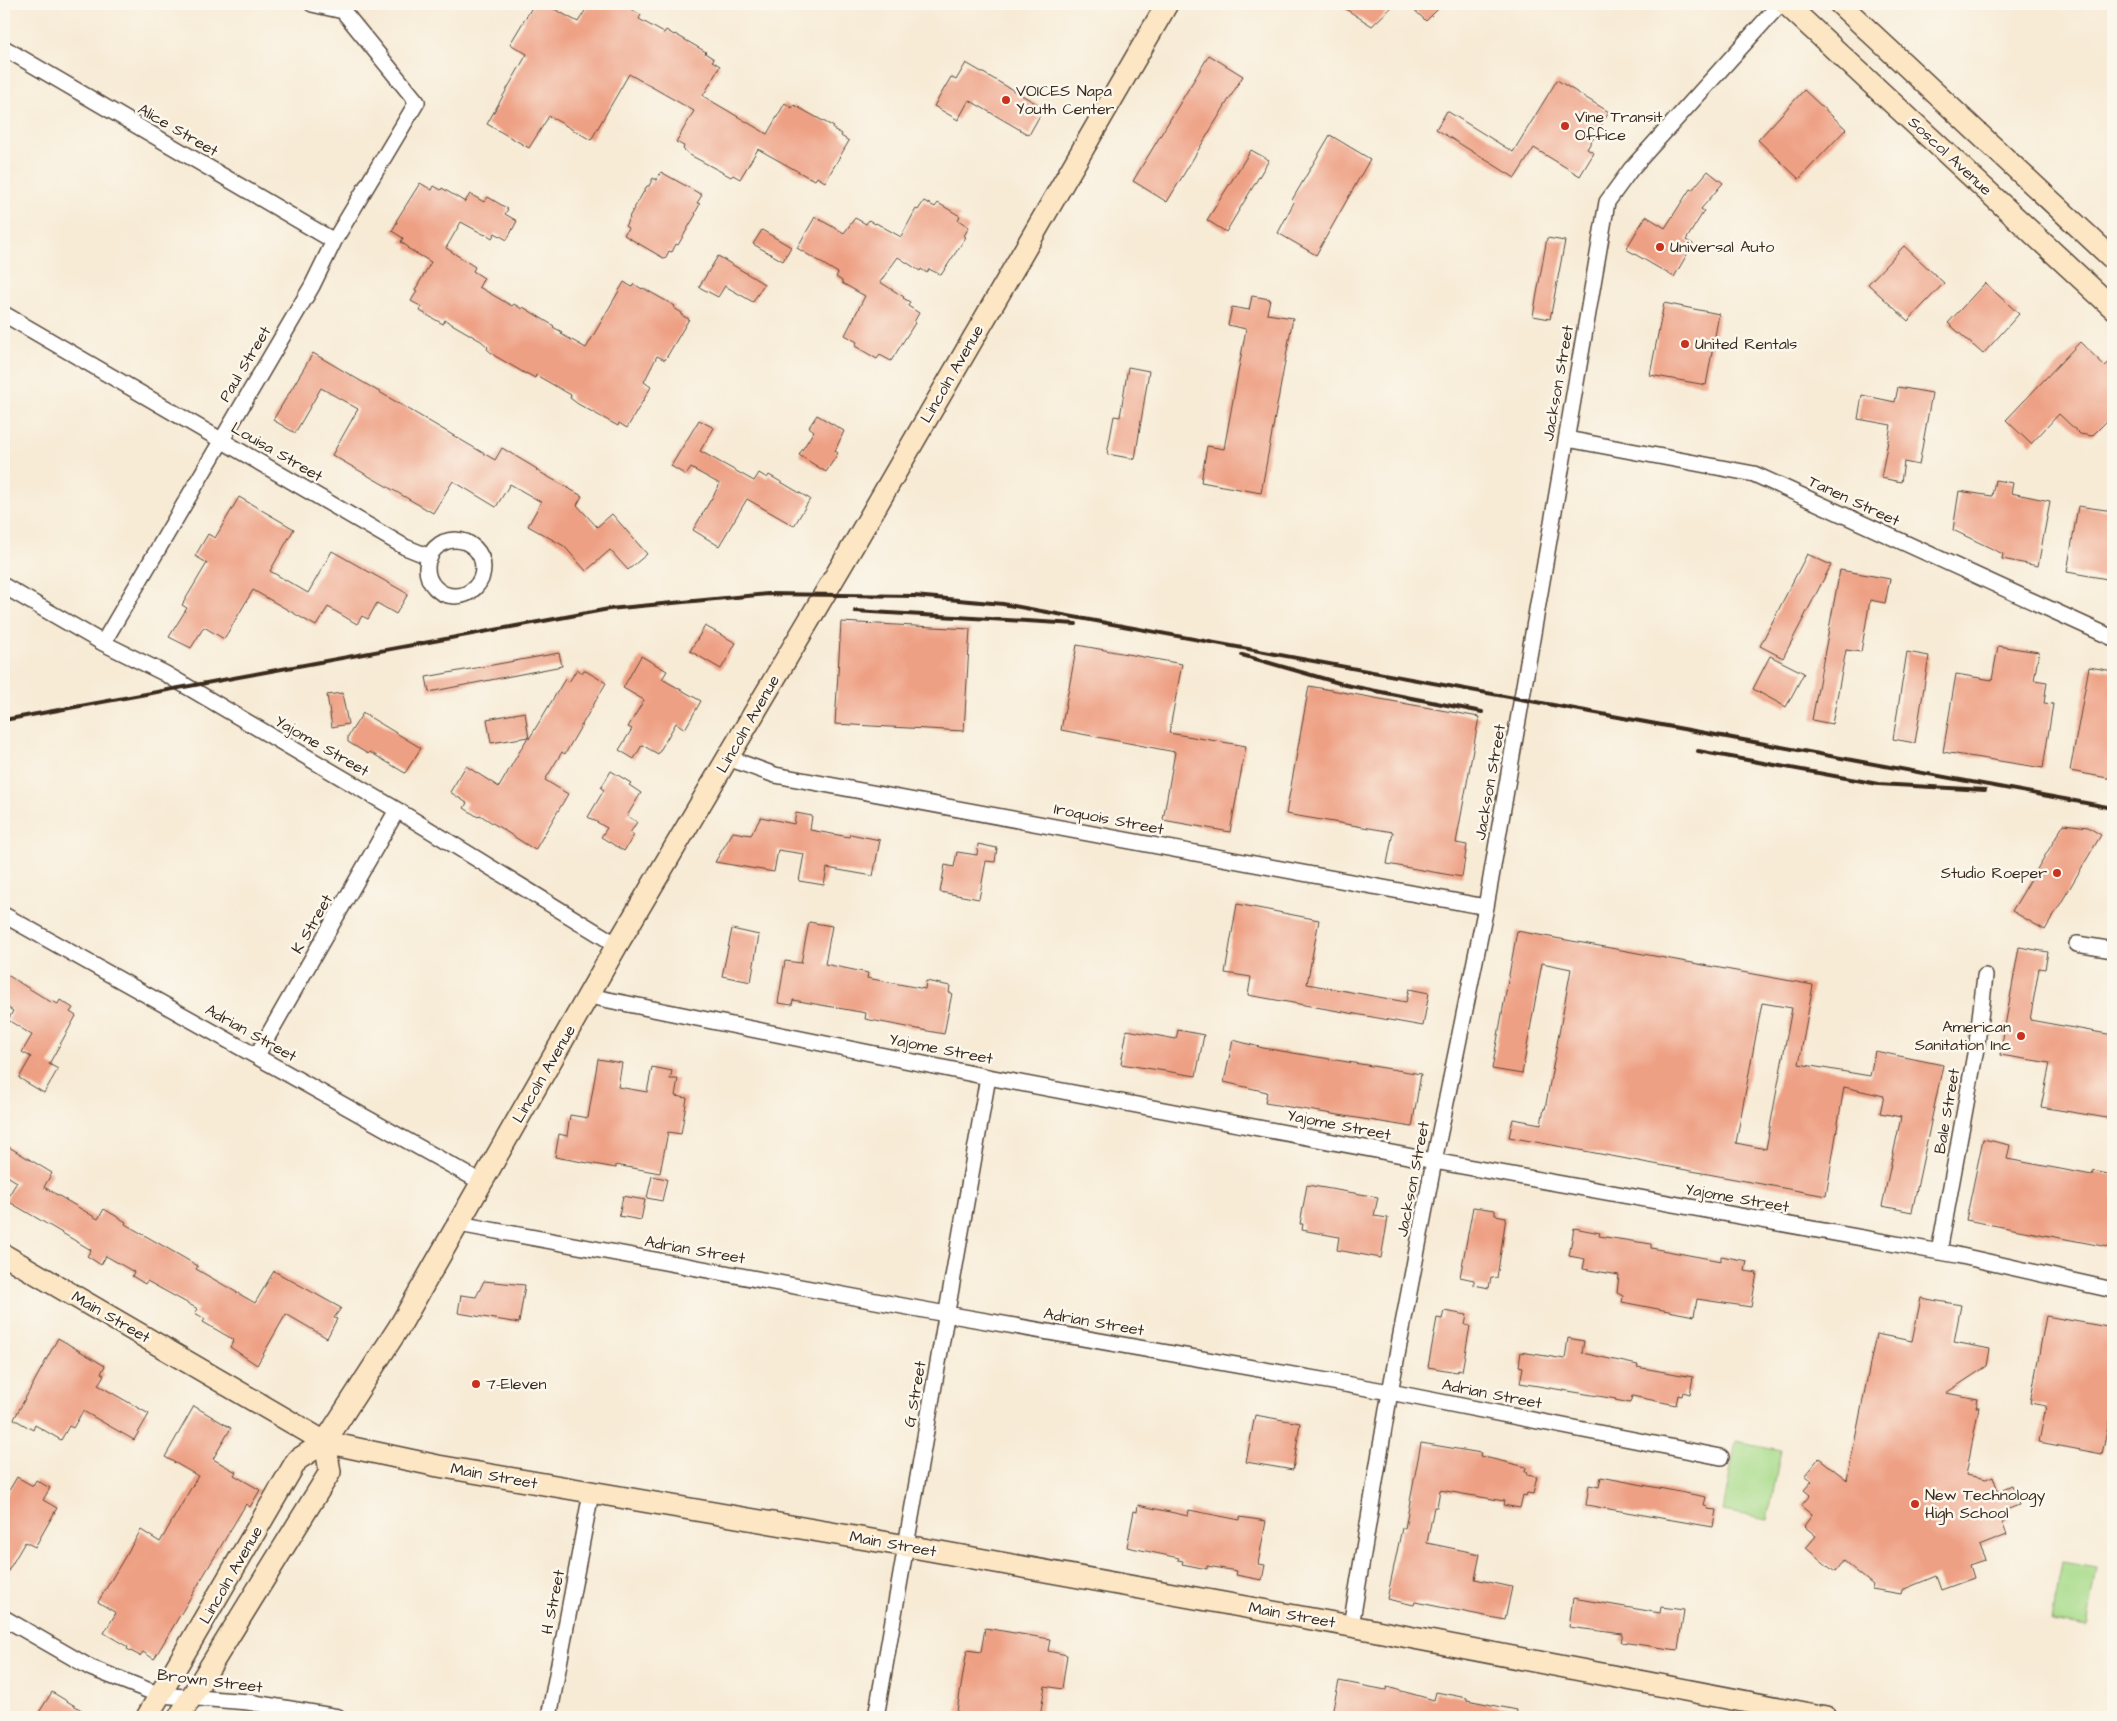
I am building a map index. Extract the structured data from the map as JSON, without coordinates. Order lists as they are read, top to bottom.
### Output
{
  "streets": {
    "main road": ["Soscol Avenue", "Lincoln Avenue", "Main Street"],
    "street": [
      "Alice Street",
      "Paul Street",
      "Jackson Street",
      "Louisa Street",
      "Tanen Street",
      "Yajome Street",
      "Iroquois Street",
      "K Street",
      "Adrian Street",
      "Bale Street",
      "G Street",
      "H Street",
      "Brown Street"
    ]
  },
  "crossings": [
    ["Alice Street", "Paul Street"],
    ["Paul Street", "Louisa Street"],
    ["Paul Street", "Yajome Street"],
    ["Lincoln Avenue", "Yajome Street"],
    ["Lincoln Avenue", "Iroquois Street"],
    ["Lincoln Avenue", "Adrian Street"],
    ["Lincoln Avenue", "Main Street"],
    ["Lincoln Avenue", "Brown Street"],
    ["Jackson Street", "Tanen Street"],
    ["Jackson Street", "Yajome Street"],
    ["Jackson Street", "Iroquois Street"],
    ["Jackson Street", "Adrian Street"],
    ["Jackson Street", "Main Street"],
    ["Yajome Street", "K Street"],
    ["Yajome Street", "Bale Street"],
    ["Yajome Street", "G Street"],
    ["K Street", "Adrian Street"],
    ["Adrian Street", "G Street"],
    ["Main Street", "G Street"],
    ["Main Street", "H Street"]
  ],
  "places": [
    "VOICES Napa Youth Center",
    "Vine Transit Office",
    "Universal Auto",
    "United Rentals",
    "Studio Roeper",
    "American Sanitation Inc",
    "7-Eleven",
    "New Technology High School"
  ]
}
